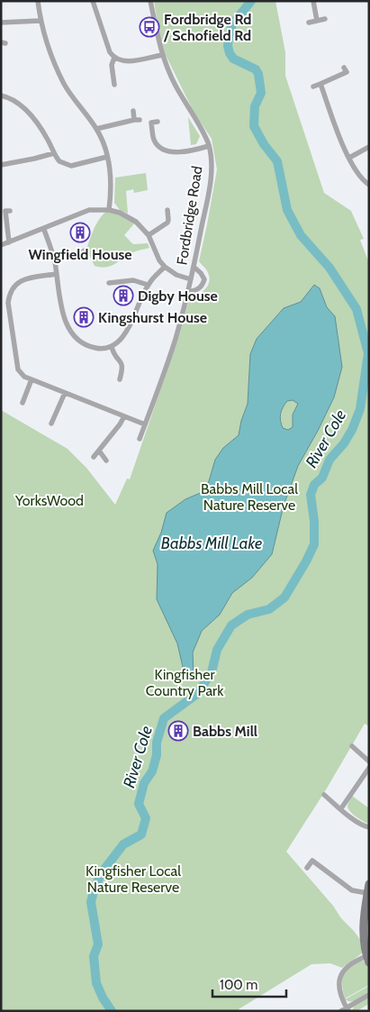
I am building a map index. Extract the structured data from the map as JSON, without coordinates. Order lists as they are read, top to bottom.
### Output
{
  "streets": {
    "street": ["Fordbridge Road"]
  },
  "water": ["River Cole", "Babbs Mill Lake"],
  "parks": [
    "Babbs Mill Local Nature Reserve",
    "YorksWood",
    "Kingfisher Country Park",
    "Kingfisher Local Nature Reserve"
  ],
  "places": {
    "bus stop": ["Fordbridge Rd / Schofield Rd"],
    "building": [
      "Wingfield House",
      "Digby House",
      "Kingshurst House",
      "Babbs Mill"
    ]
  },
  "scale_bar": "100 m"
}
